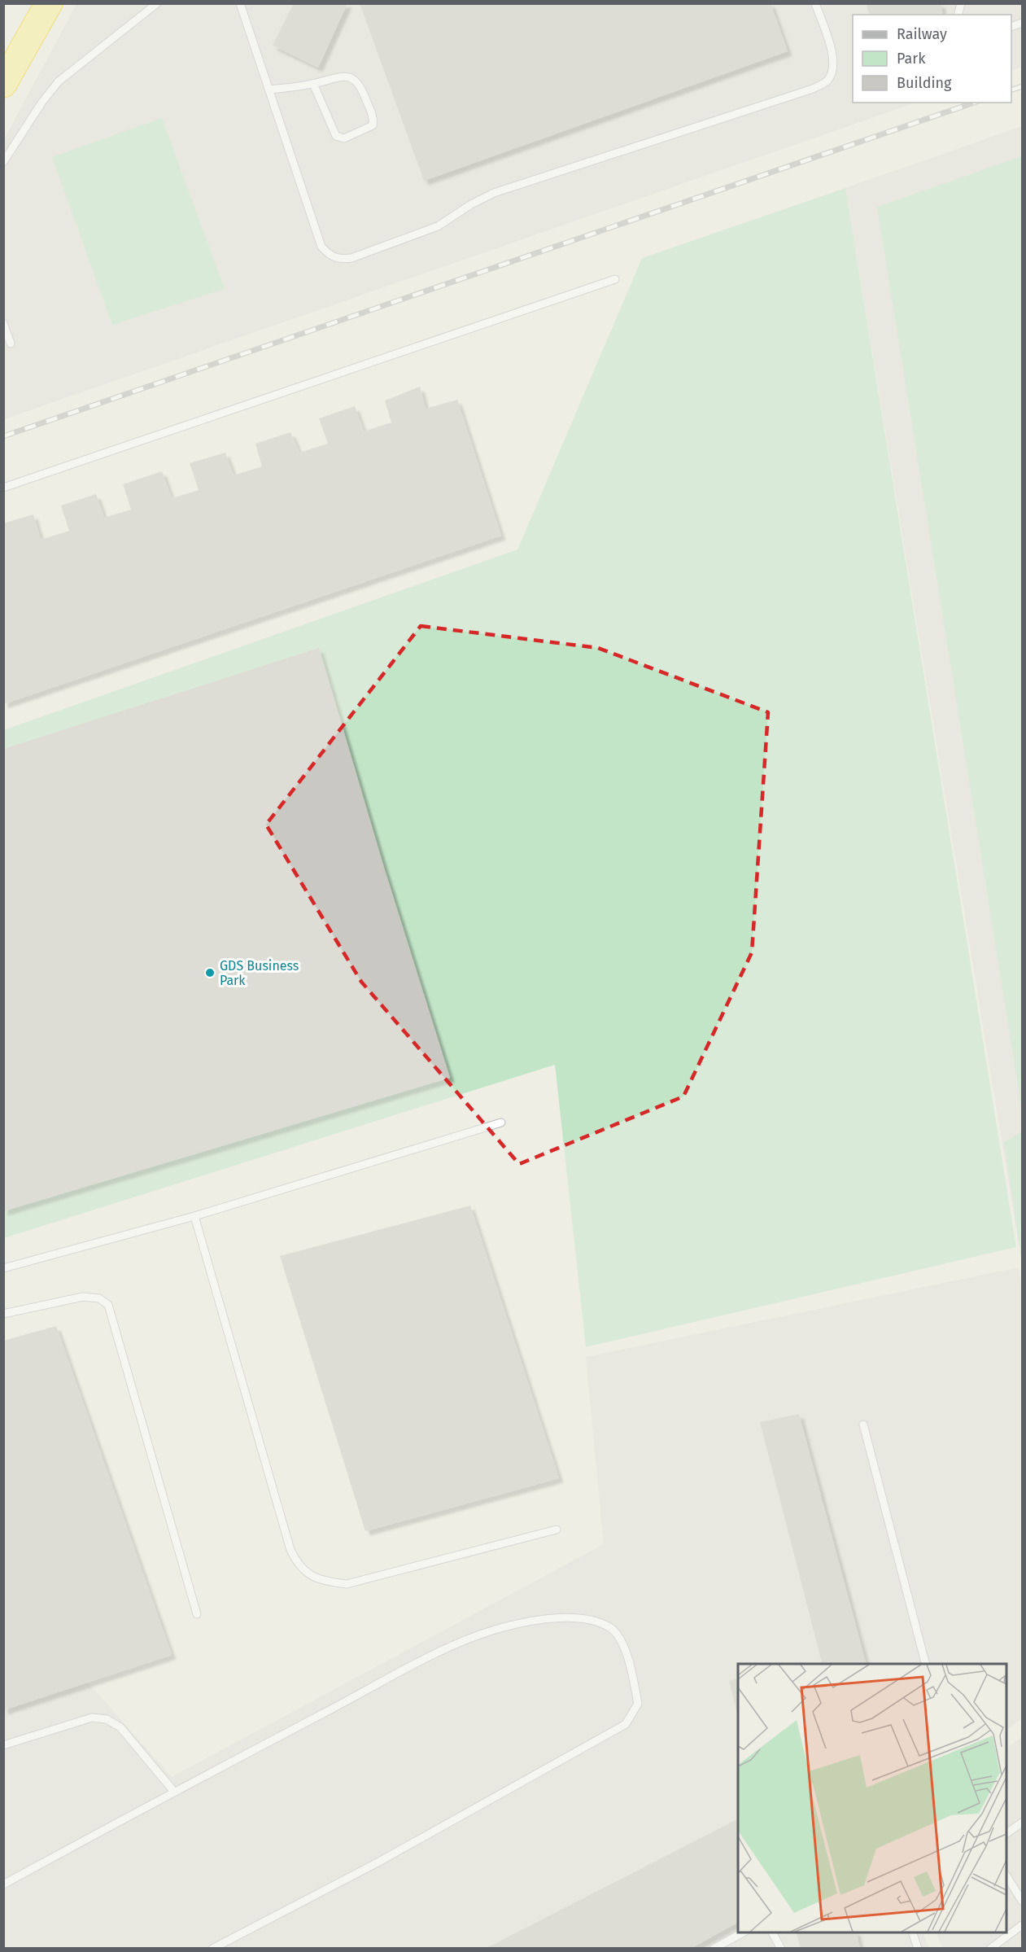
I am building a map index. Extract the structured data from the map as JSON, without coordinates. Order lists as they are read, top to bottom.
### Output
{
  "places": ["GDS Business Park"],
  "legend": ["Railway", "Park", "Building"]
}
